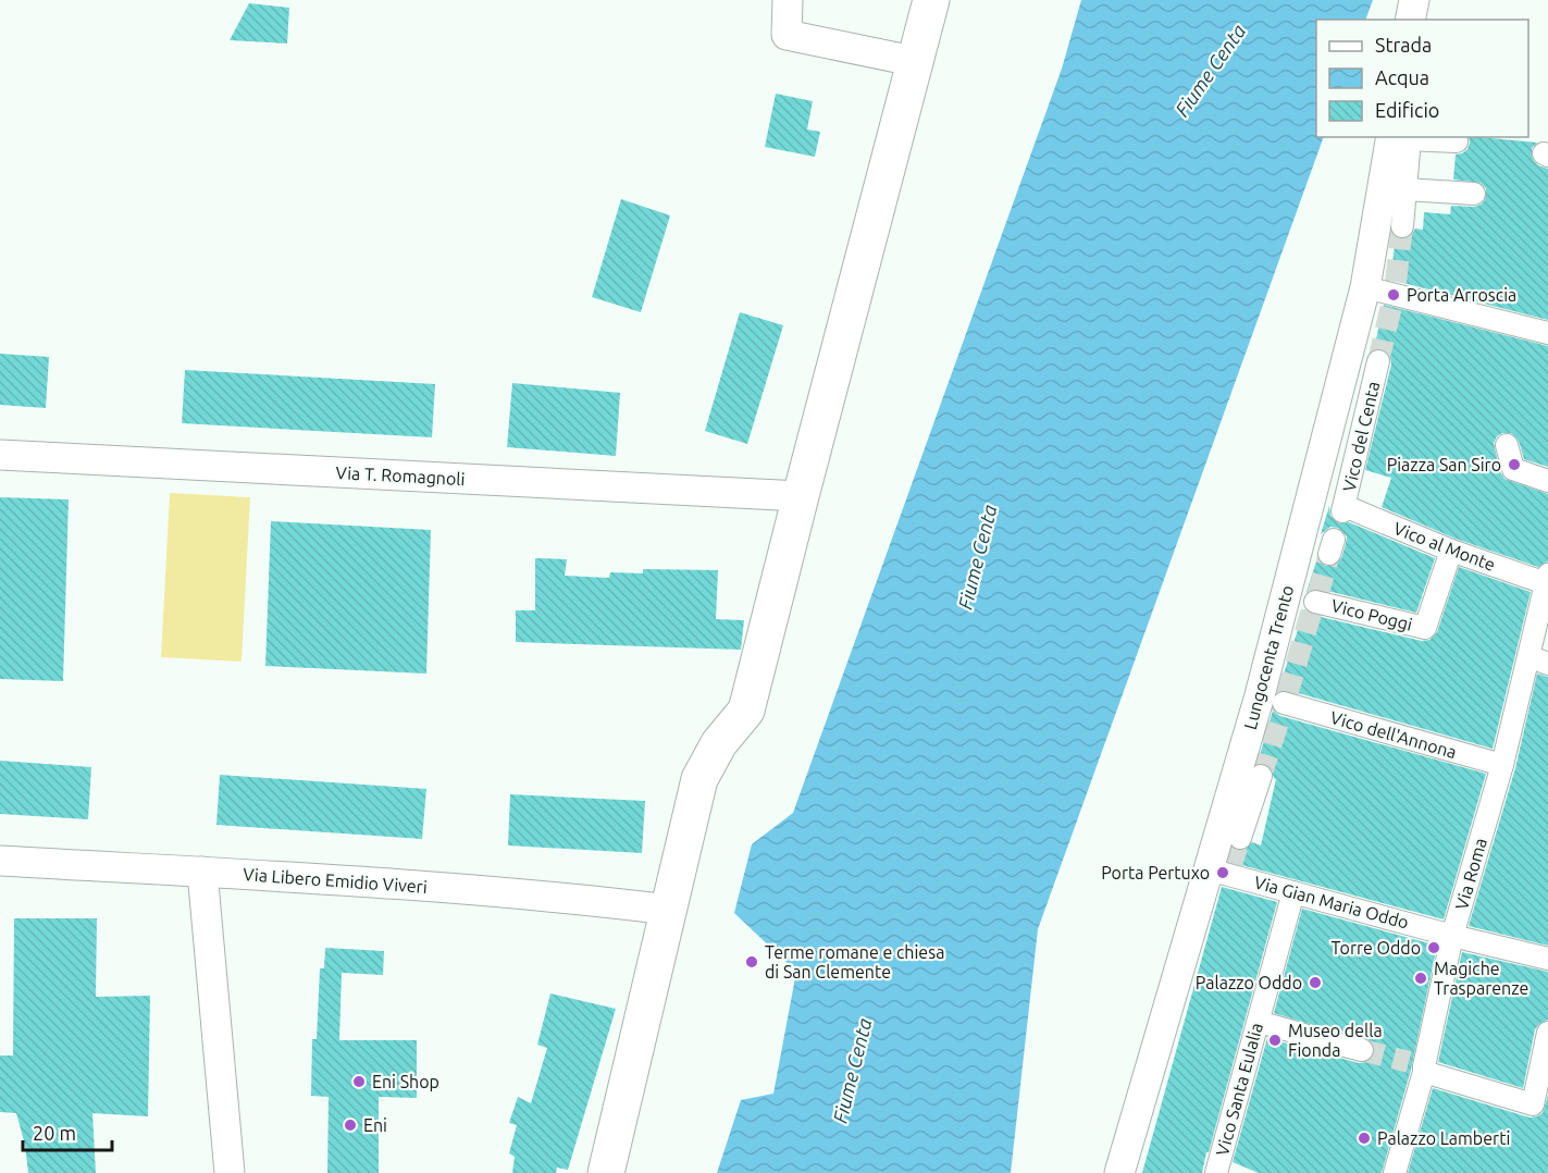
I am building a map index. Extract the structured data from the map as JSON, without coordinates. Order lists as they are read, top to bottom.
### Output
{
  "streets": {
    "street": [
      "Vico del Centa",
      "Via T. Romagnoli",
      "Vico al Monte",
      "Vico Poggi",
      "Lungocenta Trento",
      "Vico dell'Annona",
      "Via Roma",
      "Via Libero Emidio Viveri",
      "Via Gian Maria Oddo",
      "Vico Santa Eulalia"
    ]
  },
  "crossings": [
    ["Vico del Centa", "Vico al Monte"],
    ["Vico al Monte", "Vico Poggi"],
    ["Vico al Monte", "Via Roma"],
    ["Lungocenta Trento", "Via Gian Maria Oddo"],
    ["Vico dell'Annona", "Via Roma"],
    ["Via Roma", "Via Gian Maria Oddo"],
    ["Via Gian Maria Oddo", "Vico Santa Eulalia"]
  ],
  "water": ["Fiume Centa"],
  "places": [
    "Porta Arroscia",
    "Piazza San Siro",
    "Porta Pertuxo",
    "Torre Oddo",
    "Terme romane e chiesa di San Clemente",
    "Magiche Trasparenze",
    "Palazzo Oddo",
    "Museo della Fionda",
    "Eni Shop",
    "Eni",
    "Palazzo Lamberti"
  ],
  "legend": ["Strada", "Acqua", "Edificio"],
  "scale_bar": "20 m"
}
